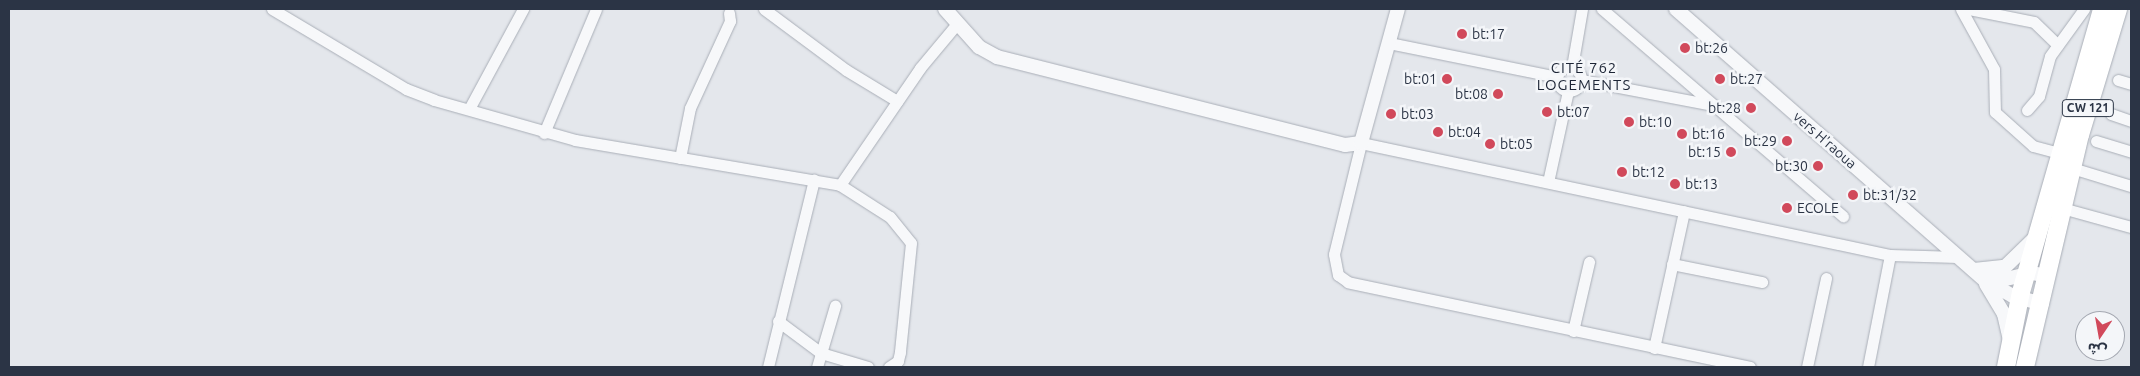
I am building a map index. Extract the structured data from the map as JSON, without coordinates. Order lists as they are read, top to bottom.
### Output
{
  "streets": {
    "highway": ["CW 121"],
    "street": ["vers H'raoua"]
  },
  "crossings": [
    ["CW 121", "vers H'raoua"]
  ],
  "districts": ["CITÉ 762 LOGEMENTS"],
  "places": [
    "bt:17",
    "bt:26",
    "bt:01",
    "bt:27",
    "bt:08",
    "bt:28",
    "bt:07",
    "bt:03",
    "bt:10",
    "bt:04",
    "bt:16",
    "bt:29",
    "bt:05",
    "bt:15",
    "bt:30",
    "bt:12",
    "bt:13",
    "bt:31/32",
    "ECOLE"
  ],
  "north": "bottom"
}
